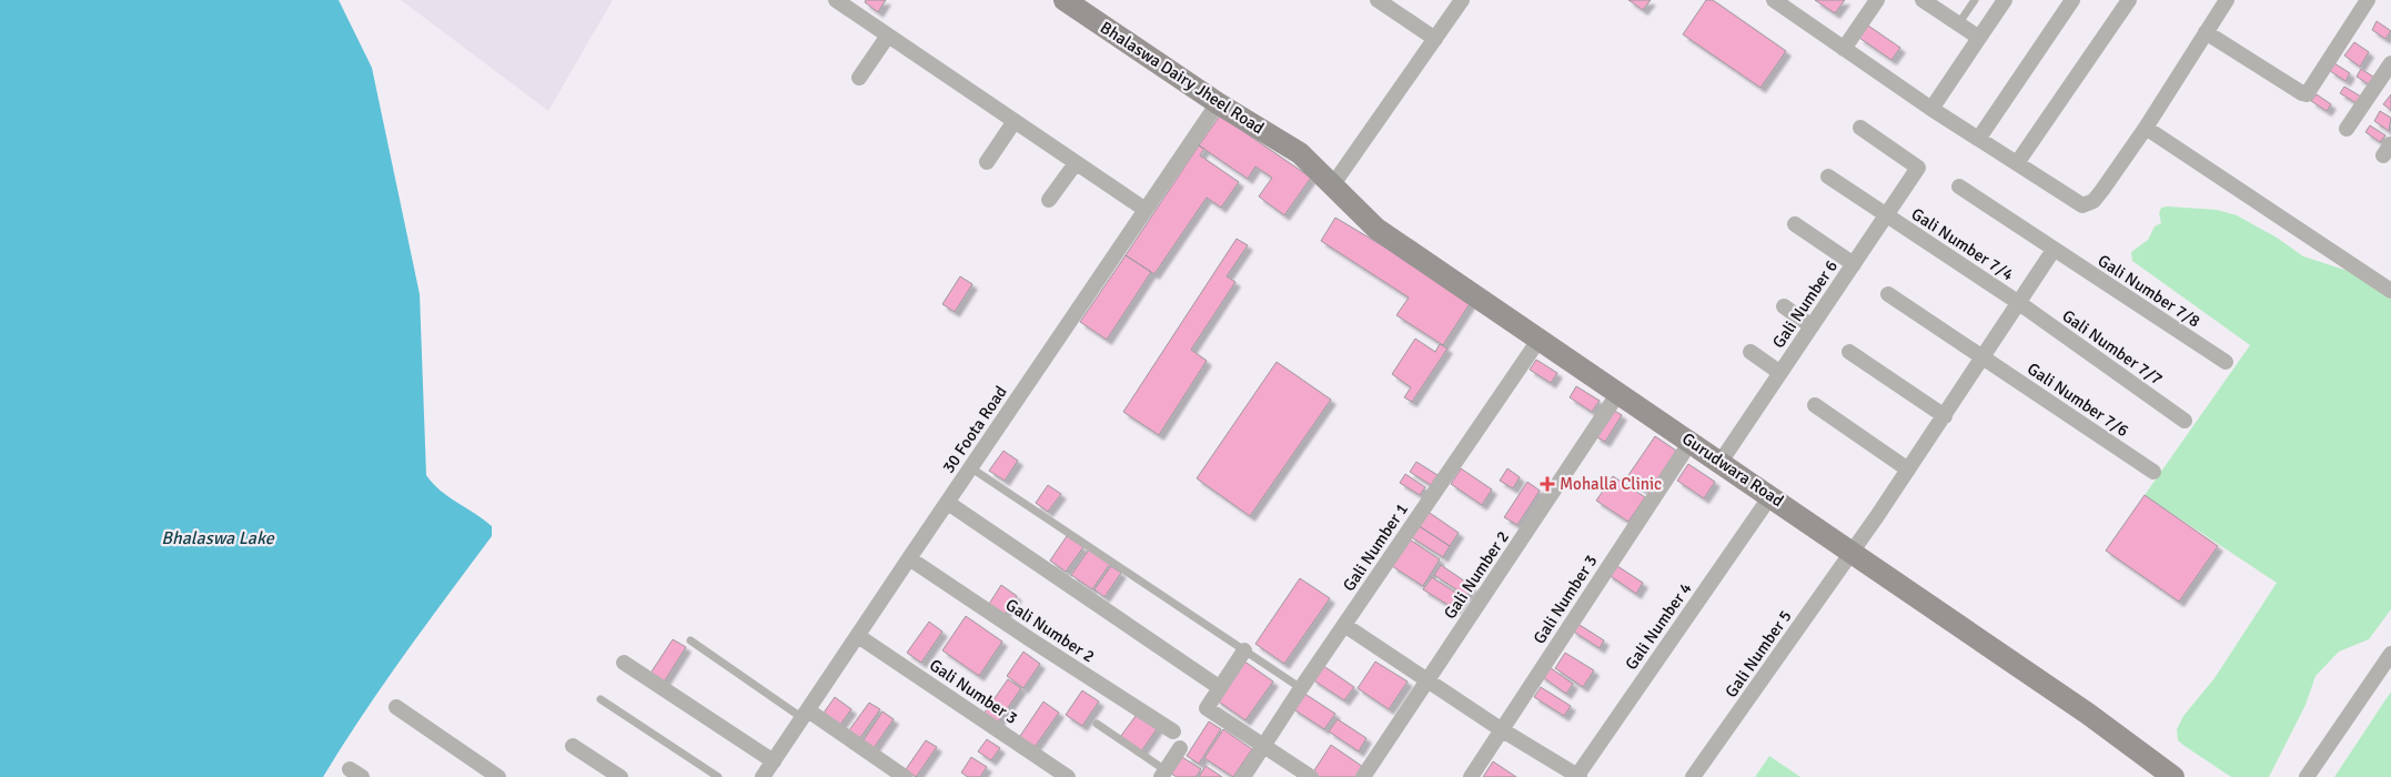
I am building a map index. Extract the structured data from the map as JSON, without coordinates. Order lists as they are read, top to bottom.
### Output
{
  "streets": {
    "street": [
      "Bhalaswa Dairy Jheel Road",
      "Gali Number 7/4",
      "Gali Number 7/8",
      "Gali Number 6",
      "Gali Number 7/7",
      "Gali Number 7/6",
      "30 Foota Road",
      "Gurudwara Road",
      "Gali Number 1",
      "Gali Number 2",
      "Gali Number 3",
      "Gali Number 4",
      "Gali Number 5"
    ]
  },
  "crossings": [
    ["Bhalaswa Dairy Jheel Road", "30 Foota Road"],
    ["Bhalaswa Dairy Jheel Road", "Gurudwara Road"],
    ["Gali Number 7/4", "Gali Number 6"],
    ["Gali Number 7/4", "Gali Number 7/7"],
    ["Gali Number 7/4", "Gali Number 5"],
    ["Gali Number 7/8", "Gali Number 5"],
    ["Gali Number 6", "Gurudwara Road"],
    ["Gali Number 7/7", "Gali Number 5"],
    ["Gali Number 7/6", "Gali Number 5"],
    ["30 Foota Road", "Gali Number 2"],
    ["30 Foota Road", "Gali Number 3"],
    ["Gurudwara Road", "Gali Number 1"],
    ["Gurudwara Road", "Gali Number 2"],
    ["Gurudwara Road", "Gali Number 3"],
    ["Gurudwara Road", "Gali Number 4"],
    ["Gurudwara Road", "Gali Number 5"]
  ],
  "water": ["Bhalaswa Lake"],
  "places": {
    "health": ["Mohalla Clinic"]
  }
}
